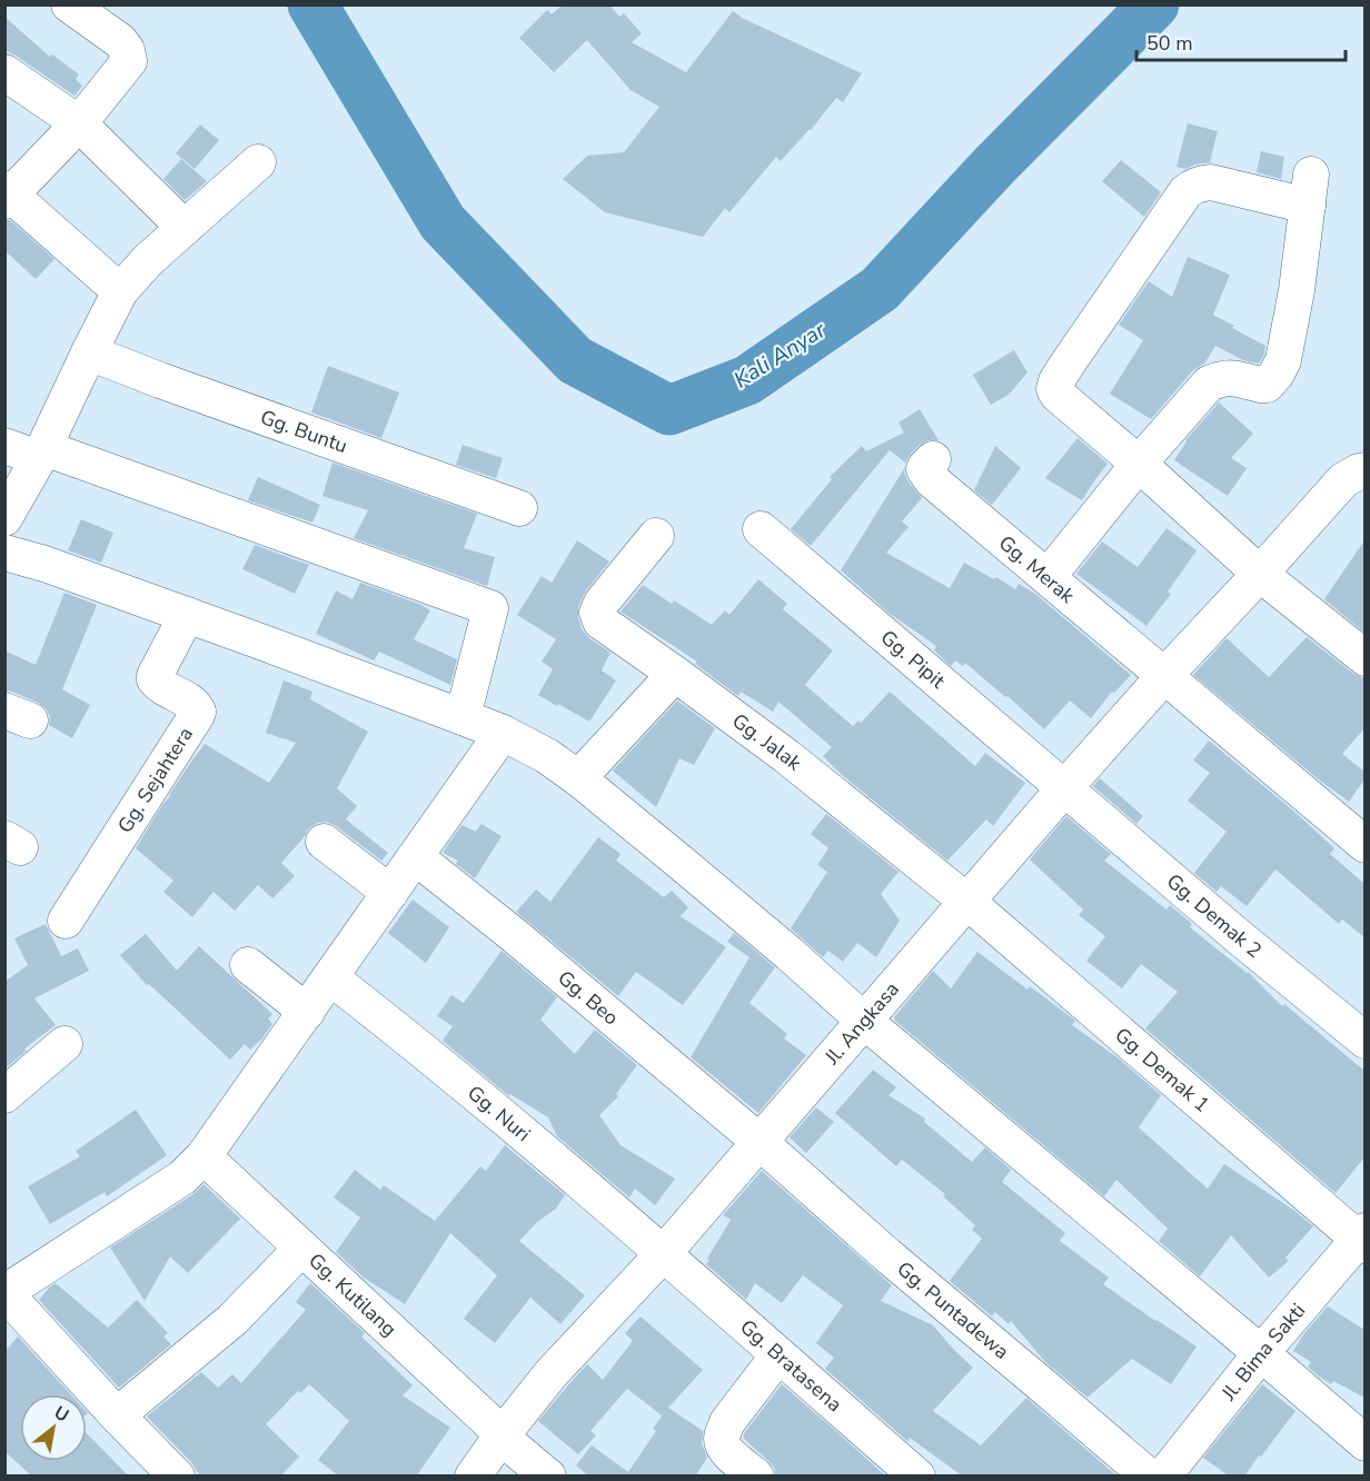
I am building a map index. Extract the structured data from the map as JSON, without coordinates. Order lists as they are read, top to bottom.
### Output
{
  "streets": {
    "street": [
      "Gg. Buntu",
      "Gg. Merak",
      "Gg. Pipit",
      "Gg. Jalak",
      "Gg. Sejahtera",
      "Gg. Demak 2",
      "Gg. Beo",
      "Jl. Angkasa",
      "Gg. Demak 1",
      "Gg. Nuri",
      "Gg. Kutilang",
      "Gg. Puntadewa",
      "Jl. Bima Sakti",
      "Gg. Bratasena"
    ]
  },
  "crossings": [
    ["Gg. Merak", "Jl. Angkasa"],
    ["Gg. Pipit", "Gg. Demak 2"],
    ["Gg. Pipit", "Jl. Angkasa"],
    ["Gg. Jalak", "Jl. Angkasa"],
    ["Gg. Jalak", "Gg. Demak 1"],
    ["Gg. Demak 2", "Jl. Angkasa"],
    ["Gg. Beo", "Jl. Angkasa"],
    ["Gg. Beo", "Gg. Puntadewa"],
    ["Jl. Angkasa", "Gg. Demak 1"],
    ["Jl. Angkasa", "Gg. Nuri"],
    ["Jl. Angkasa", "Gg. Kutilang"],
    ["Jl. Angkasa", "Gg. Puntadewa"],
    ["Jl. Angkasa", "Gg. Bratasena"],
    ["Gg. Demak 1", "Jl. Bima Sakti"],
    ["Gg. Nuri", "Gg. Bratasena"]
  ],
  "water": ["Kali Anyar"],
  "scale_bar": "50 m",
  "north": "top right"
}
